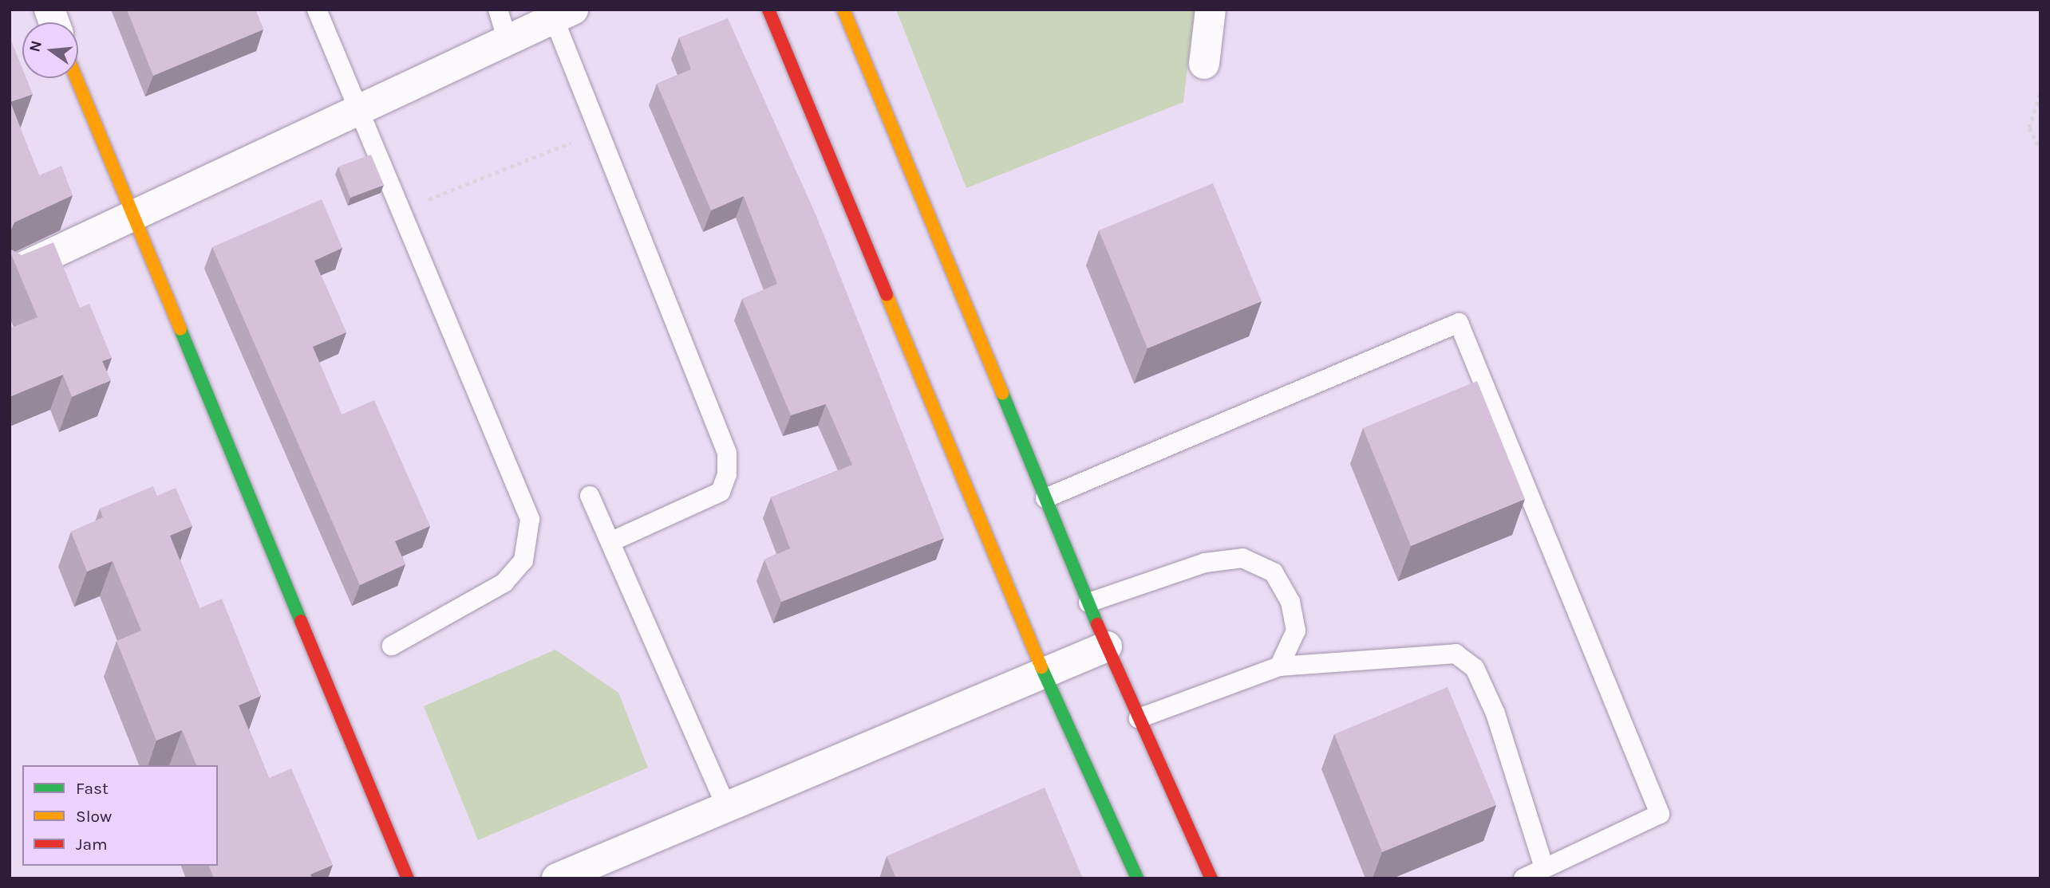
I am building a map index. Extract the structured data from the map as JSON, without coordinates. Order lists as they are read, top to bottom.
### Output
{
  "legend": ["Fast", "Slow", "Jam"],
  "north": "left"
}
